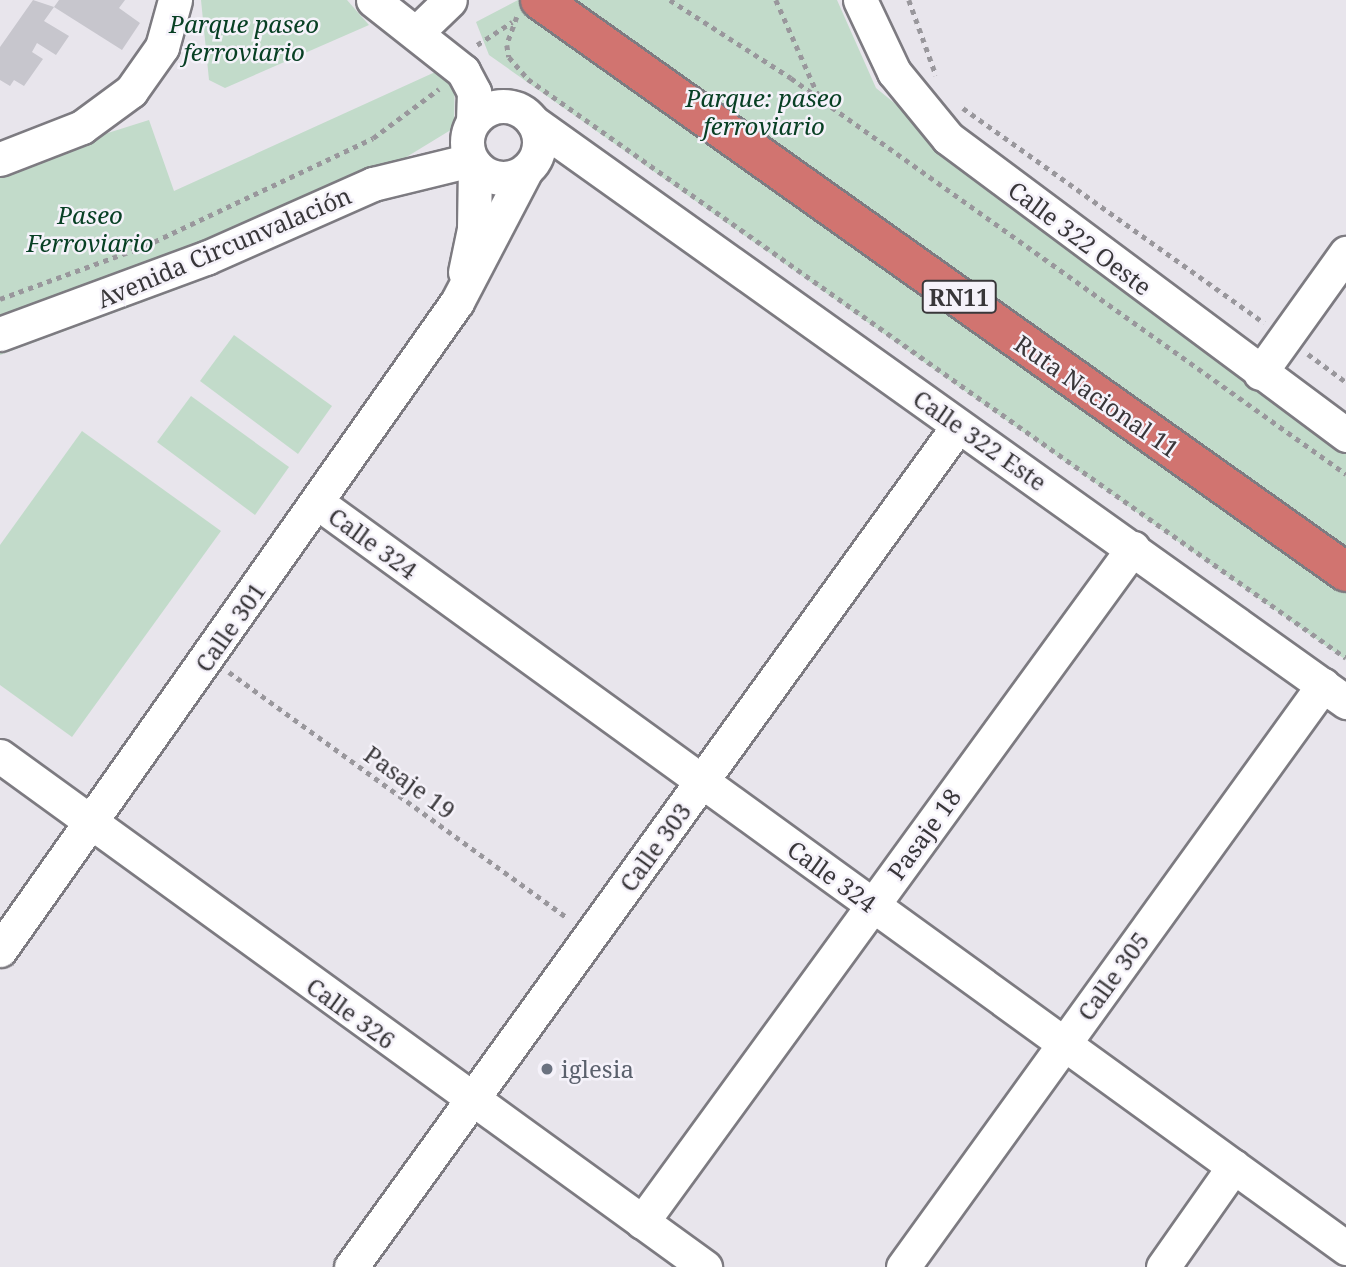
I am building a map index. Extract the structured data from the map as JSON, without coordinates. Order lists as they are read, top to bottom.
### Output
{
  "streets": {
    "highway": ["RN11", "Ruta Nacional 11"],
    "street": [
      "Calle 322 Oeste",
      "Avenida Circunvalación",
      "Calle 322 Este",
      "Calle 324",
      "Calle 301",
      "Pasaje 18",
      "Calle 303",
      "Calle 305",
      "Calle 326"
    ],
    "path": ["Pasaje 19"]
  },
  "crossings": [
    ["Avenida Circunvalación", "Calle 322 Este"],
    ["Avenida Circunvalación", "Calle 301"],
    ["Calle 322 Este", "Calle 301"],
    ["Calle 322 Este", "Pasaje 18"],
    ["Calle 322 Este", "Calle 303"],
    ["Calle 322 Este", "Calle 305"],
    ["Calle 324", "Calle 301"],
    ["Calle 324", "Pasaje 18"],
    ["Calle 324", "Calle 303"],
    ["Calle 324", "Calle 305"],
    ["Calle 301", "Pasaje 19"],
    ["Calle 301", "Calle 326"],
    ["Pasaje 19", "Calle 303"],
    ["Pasaje 18", "Calle 326"],
    ["Calle 303", "Calle 326"]
  ],
  "parks": ["Parque paseo ferroviario", "Parque: paseo ferroviario", "Paseo Ferroviario"],
  "places": ["iglesia"]
}
